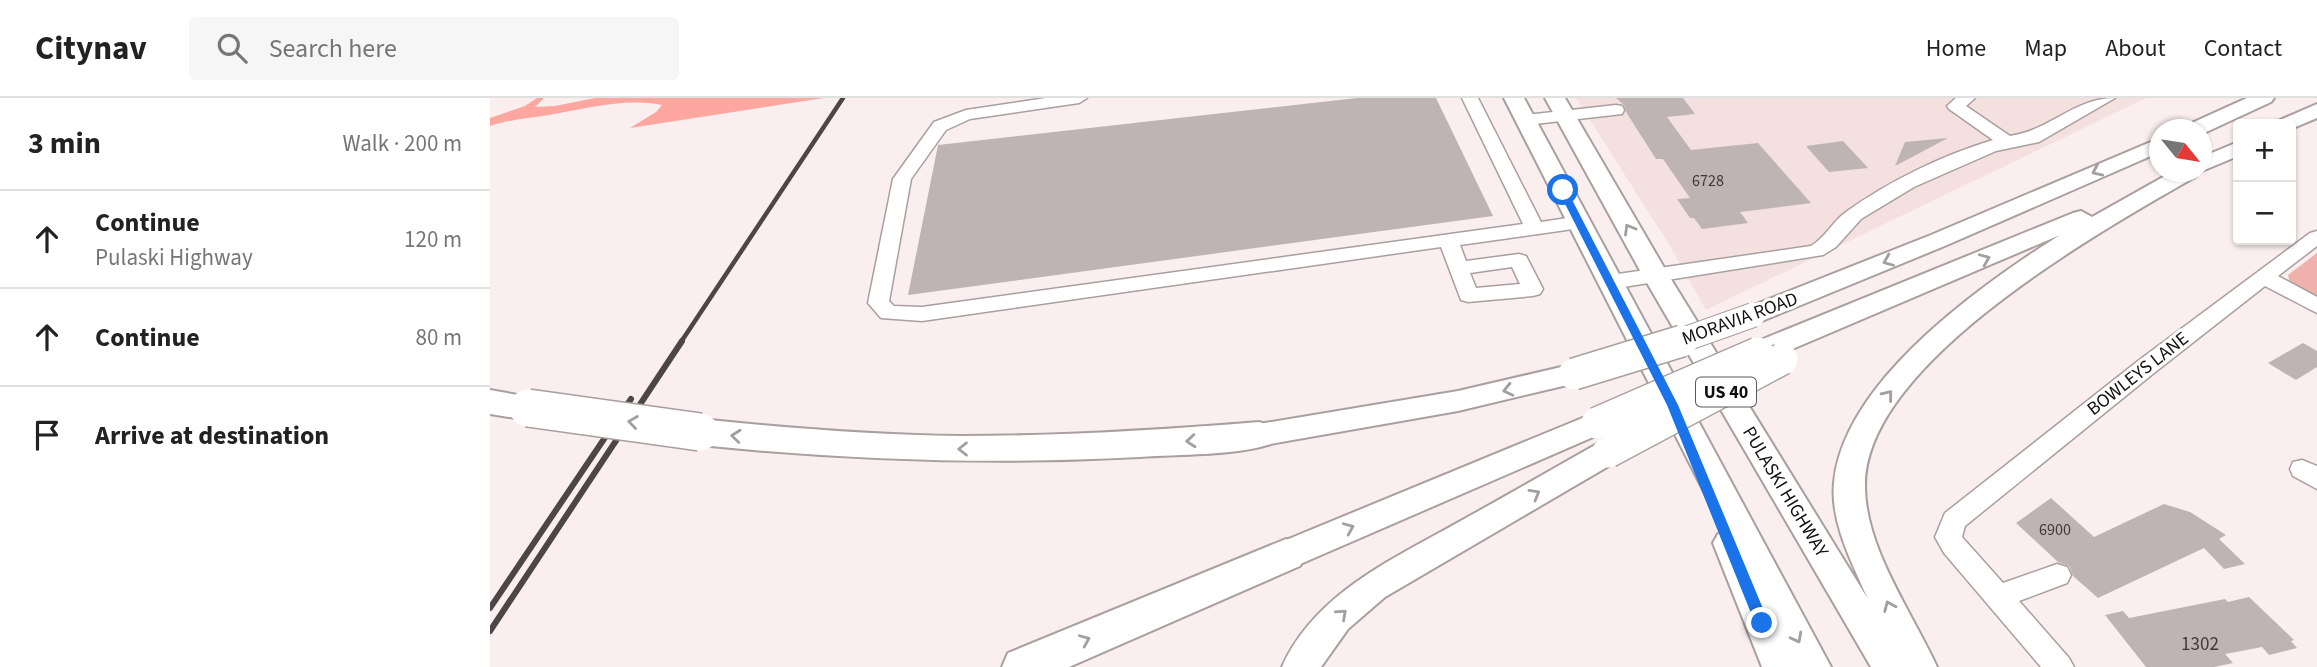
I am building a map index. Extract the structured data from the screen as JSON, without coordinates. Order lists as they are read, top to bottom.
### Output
{
  "streets": {
    "main road": ["MORAVIA ROAD", "US 40", "PULASKI HIGHWAY"],
    "street": ["BOWLEYS LANE"]
  },
  "house_numbers": ["6728", "6900", "1302"],
  "north": "bottom right",
  "page": {
    "header": "Citynav",
    "search": "Search here",
    "nav": [
      "Home",
      "Map",
      "About",
      "Contact"
    ],
    "heading": ["3 min", "Walk · 200 m"],
    "map_buttons": ["+", "−"],
    "list": [
      ["Continue", "Pulaski Highway", "120 m"],
      ["Continue", "80 m"],
      "Arrive at destination"
    ]
  }
}
